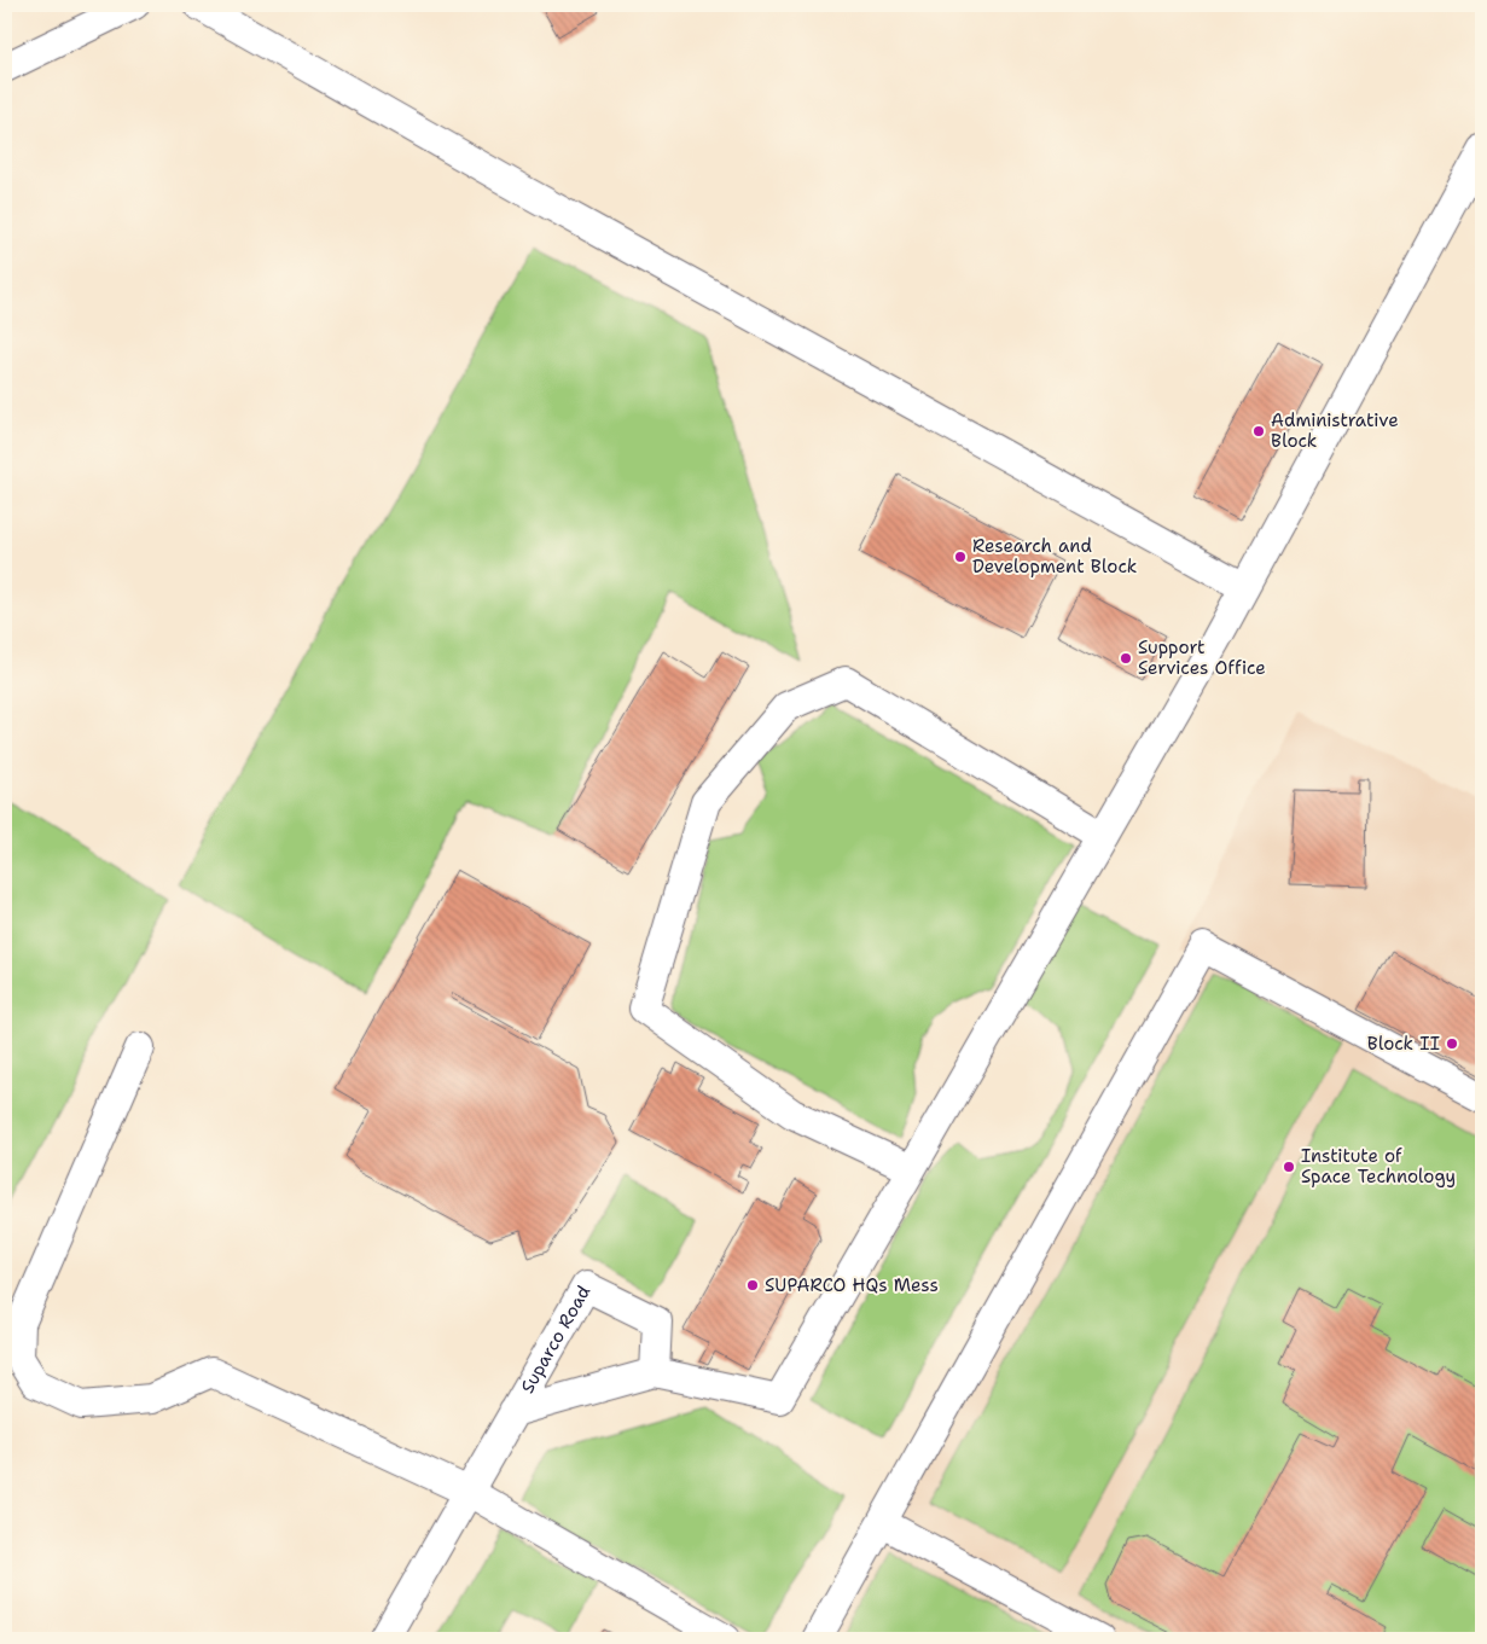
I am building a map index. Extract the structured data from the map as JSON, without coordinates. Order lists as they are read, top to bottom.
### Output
{
  "streets": {
    "street": ["Suparco Road"]
  },
  "places": [
    "Administrative Block",
    "Research and Development Block",
    "Support Services Office",
    "Block II",
    "Institute of Space Technology",
    "SUPARCO HQs Mess"
  ]
}
